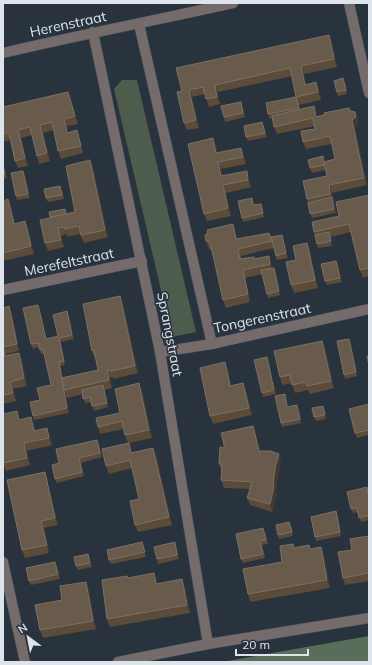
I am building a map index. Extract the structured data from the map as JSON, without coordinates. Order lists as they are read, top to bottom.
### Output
{
  "streets": {
    "street": [
      "Herenstraat",
      "Merefeltstraat",
      "Tongerenstraat",
      "Sprangstraat"
    ]
  },
  "crossings": [
    ["Herenstraat", "Sprangstraat"],
    ["Merefeltstraat", "Sprangstraat"],
    ["Tongerenstraat", "Sprangstraat"]
  ],
  "scale_bar": "20 m",
  "north": "top left"
}
